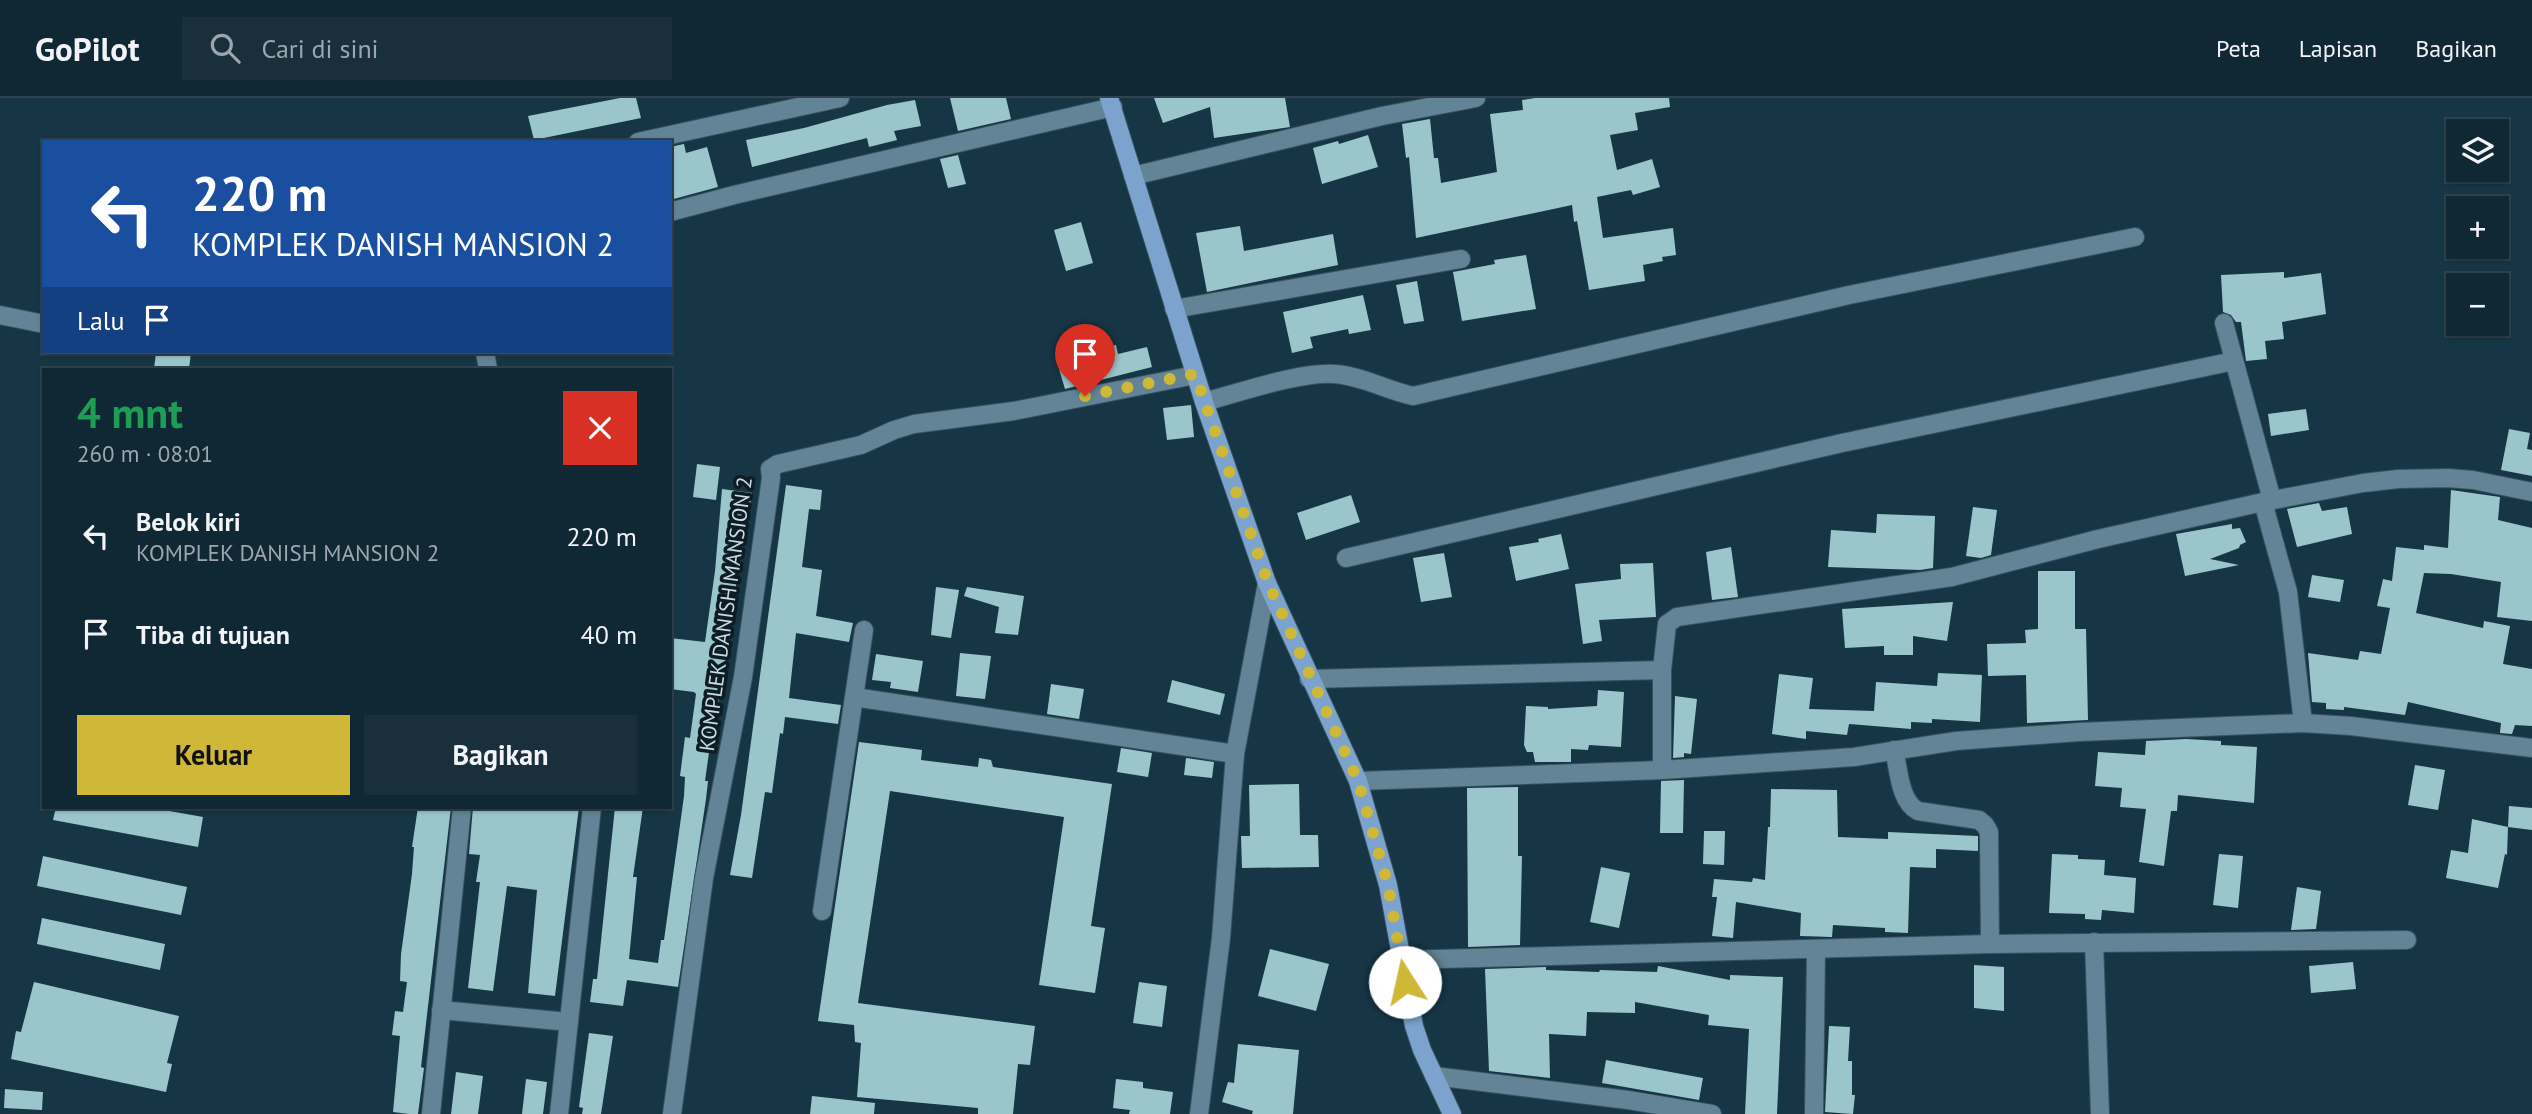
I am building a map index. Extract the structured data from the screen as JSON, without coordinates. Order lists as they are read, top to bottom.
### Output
{
  "streets": {
    "street": ["KOMPLEK DANISH MANSION 2"]
  },
  "page": {
    "header": "GoPilot",
    "search": "Cari di sini",
    "nav": ["Peta", "Lapisan", "Bagikan"],
    "map_buttons": ["+", "−"],
    "turn": ["220 m", "KOMPLEK DANISH MANSION 2"],
    "then": "Lalu",
    "heading": ["4 mnt", "260 m · 08:01"],
    "list": [
      {
        "name": "Belok kiri",
        "note": "KOMPLEK DANISH MANSION 2",
        "value": "220 m"
      },
      {
        "name": "Tiba di tujuan",
        "value": "40 m"
      }
    ],
    "buttons": ["Keluar", "Bagikan"]
  }
}
